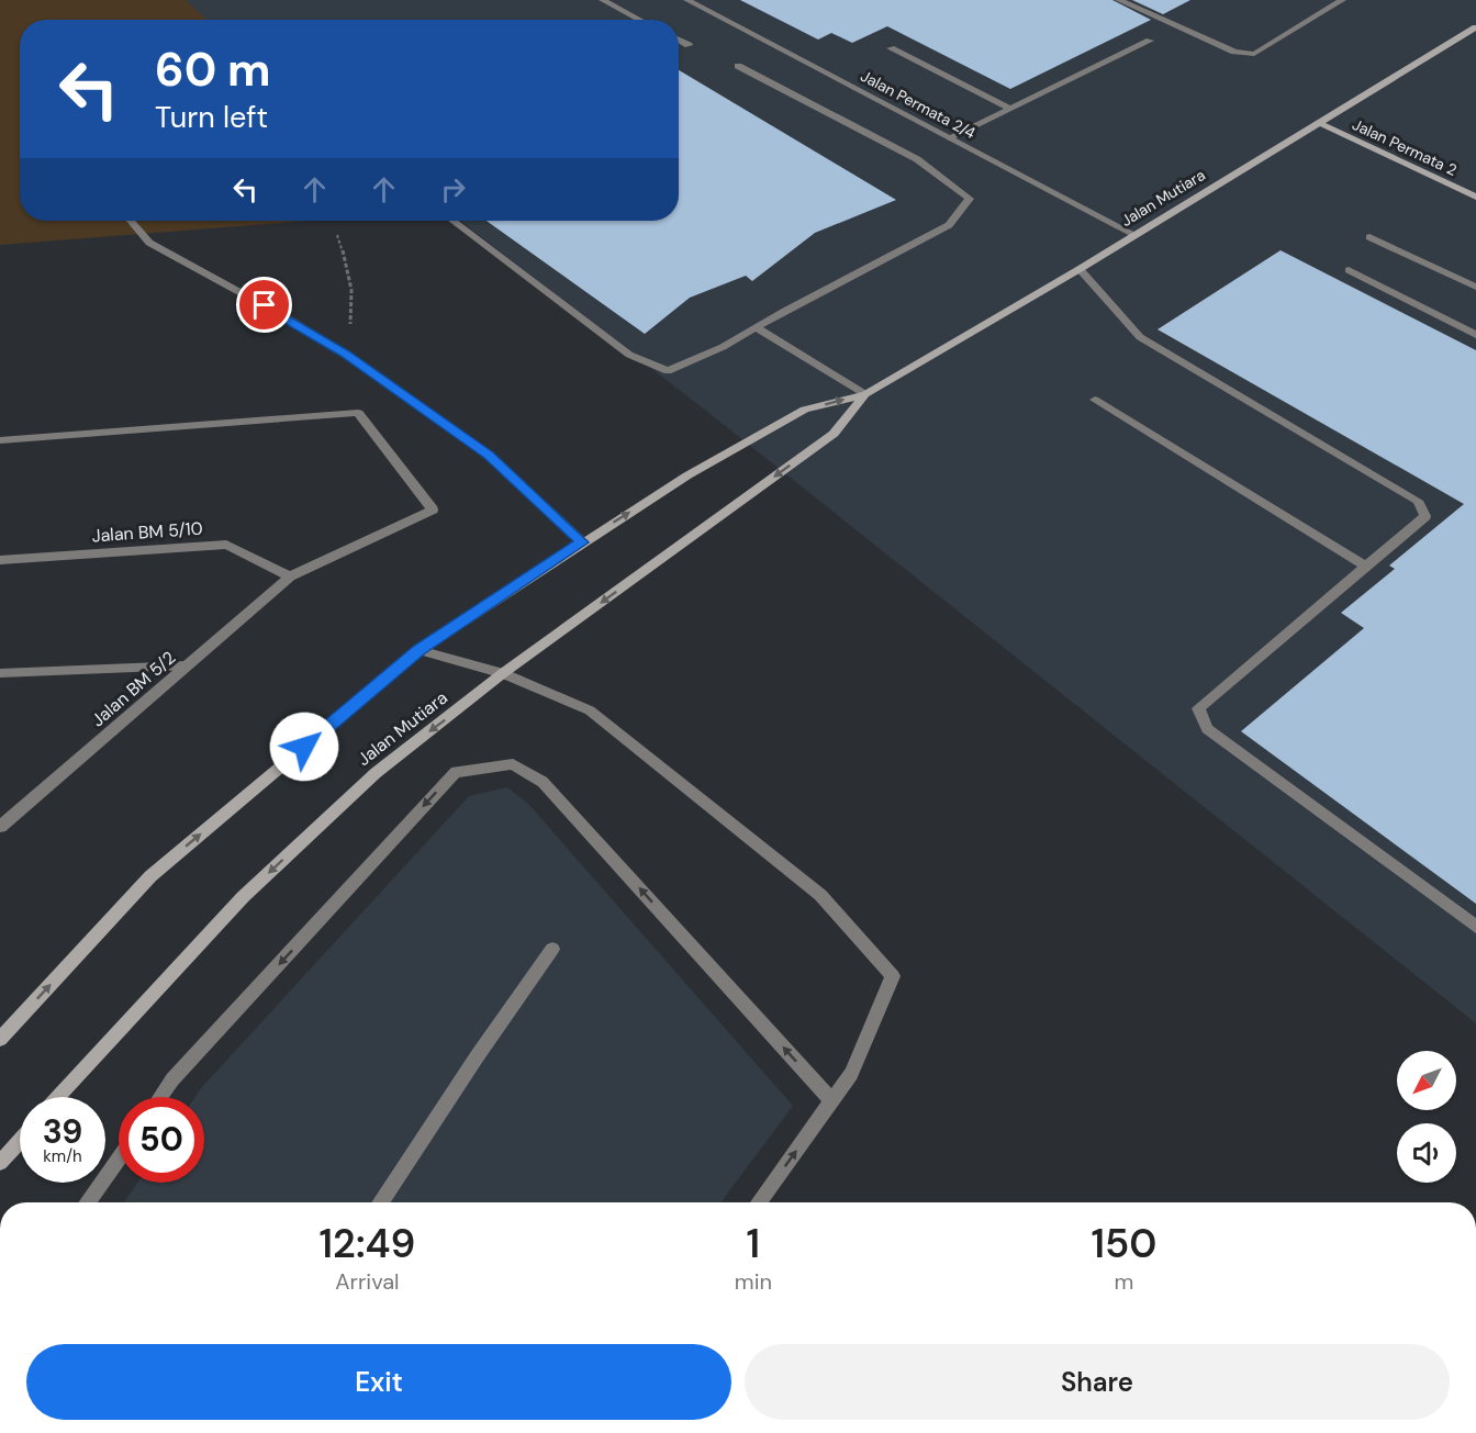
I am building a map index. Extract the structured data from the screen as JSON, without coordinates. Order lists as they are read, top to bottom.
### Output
{
  "streets": {
    "main road": ["Jalan Permata 2", "Jalan Mutiara"],
    "street": ["Jalan Permata 2/4", "Jalan BM 5/10", "Jalan BM 5/2"]
  },
  "crossings": [
    ["Jalan Permata 2/4", "Jalan Mutiara"],
    ["Jalan Permata 2", "Jalan Mutiara"],
    ["Jalan BM 5/10", "Jalan BM 5/2"]
  ],
  "north": "bottom left",
  "page": {
    "turn": ["60 m", "Turn left"],
    "speed": "39 km/h",
    "limit": "50",
    "eta": [
      "12:49",
      "Arrival",
      "1",
      "min",
      "150",
      "m"
    ],
    "buttons": ["Exit", "Share"]
  }
}
